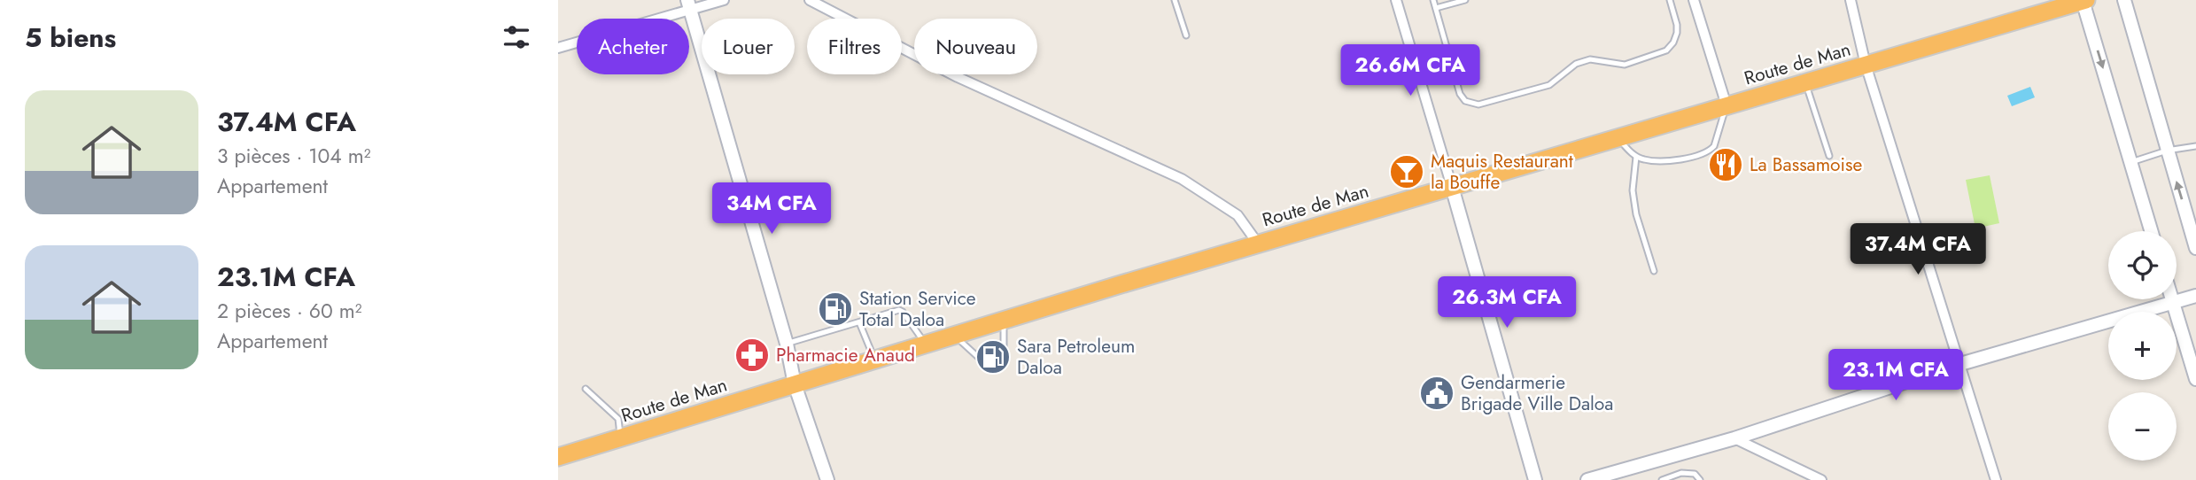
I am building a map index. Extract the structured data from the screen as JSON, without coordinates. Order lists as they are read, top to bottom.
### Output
{
  "streets": {
    "highway": ["Route de Man"]
  },
  "places": {
    "restaurant": ["La Bassamoise"],
    "bar": ["Maquis Restaurant la Bouffe"],
    "fuel station": ["Station Service Total Daloa", "Sara Petroleum Daloa"],
    "pharmacy": ["Pharmacie Anaud"],
    "public building": ["Gendarmerie Brigade Ville Daloa"]
  },
  "page": {
    "heading": "5 biens",
    "chip": [
      "Acheter",
      "Louer",
      "Filtres",
      "Nouveau"
    ],
    "price": [
      "26.6M CFA",
      "34M CFA",
      "37.4M CFA",
      "26.3M CFA",
      "23.1M CFA"
    ],
    "list": [
      {
        "name": "37.4M CFA",
        "note": "3 pièces · 104 m² · Appartement"
      },
      {
        "name": "23.1M CFA",
        "note": "2 pièces · 60 m² · Appartement"
      }
    ],
    "map_buttons": ["+", "−"]
  }
}
